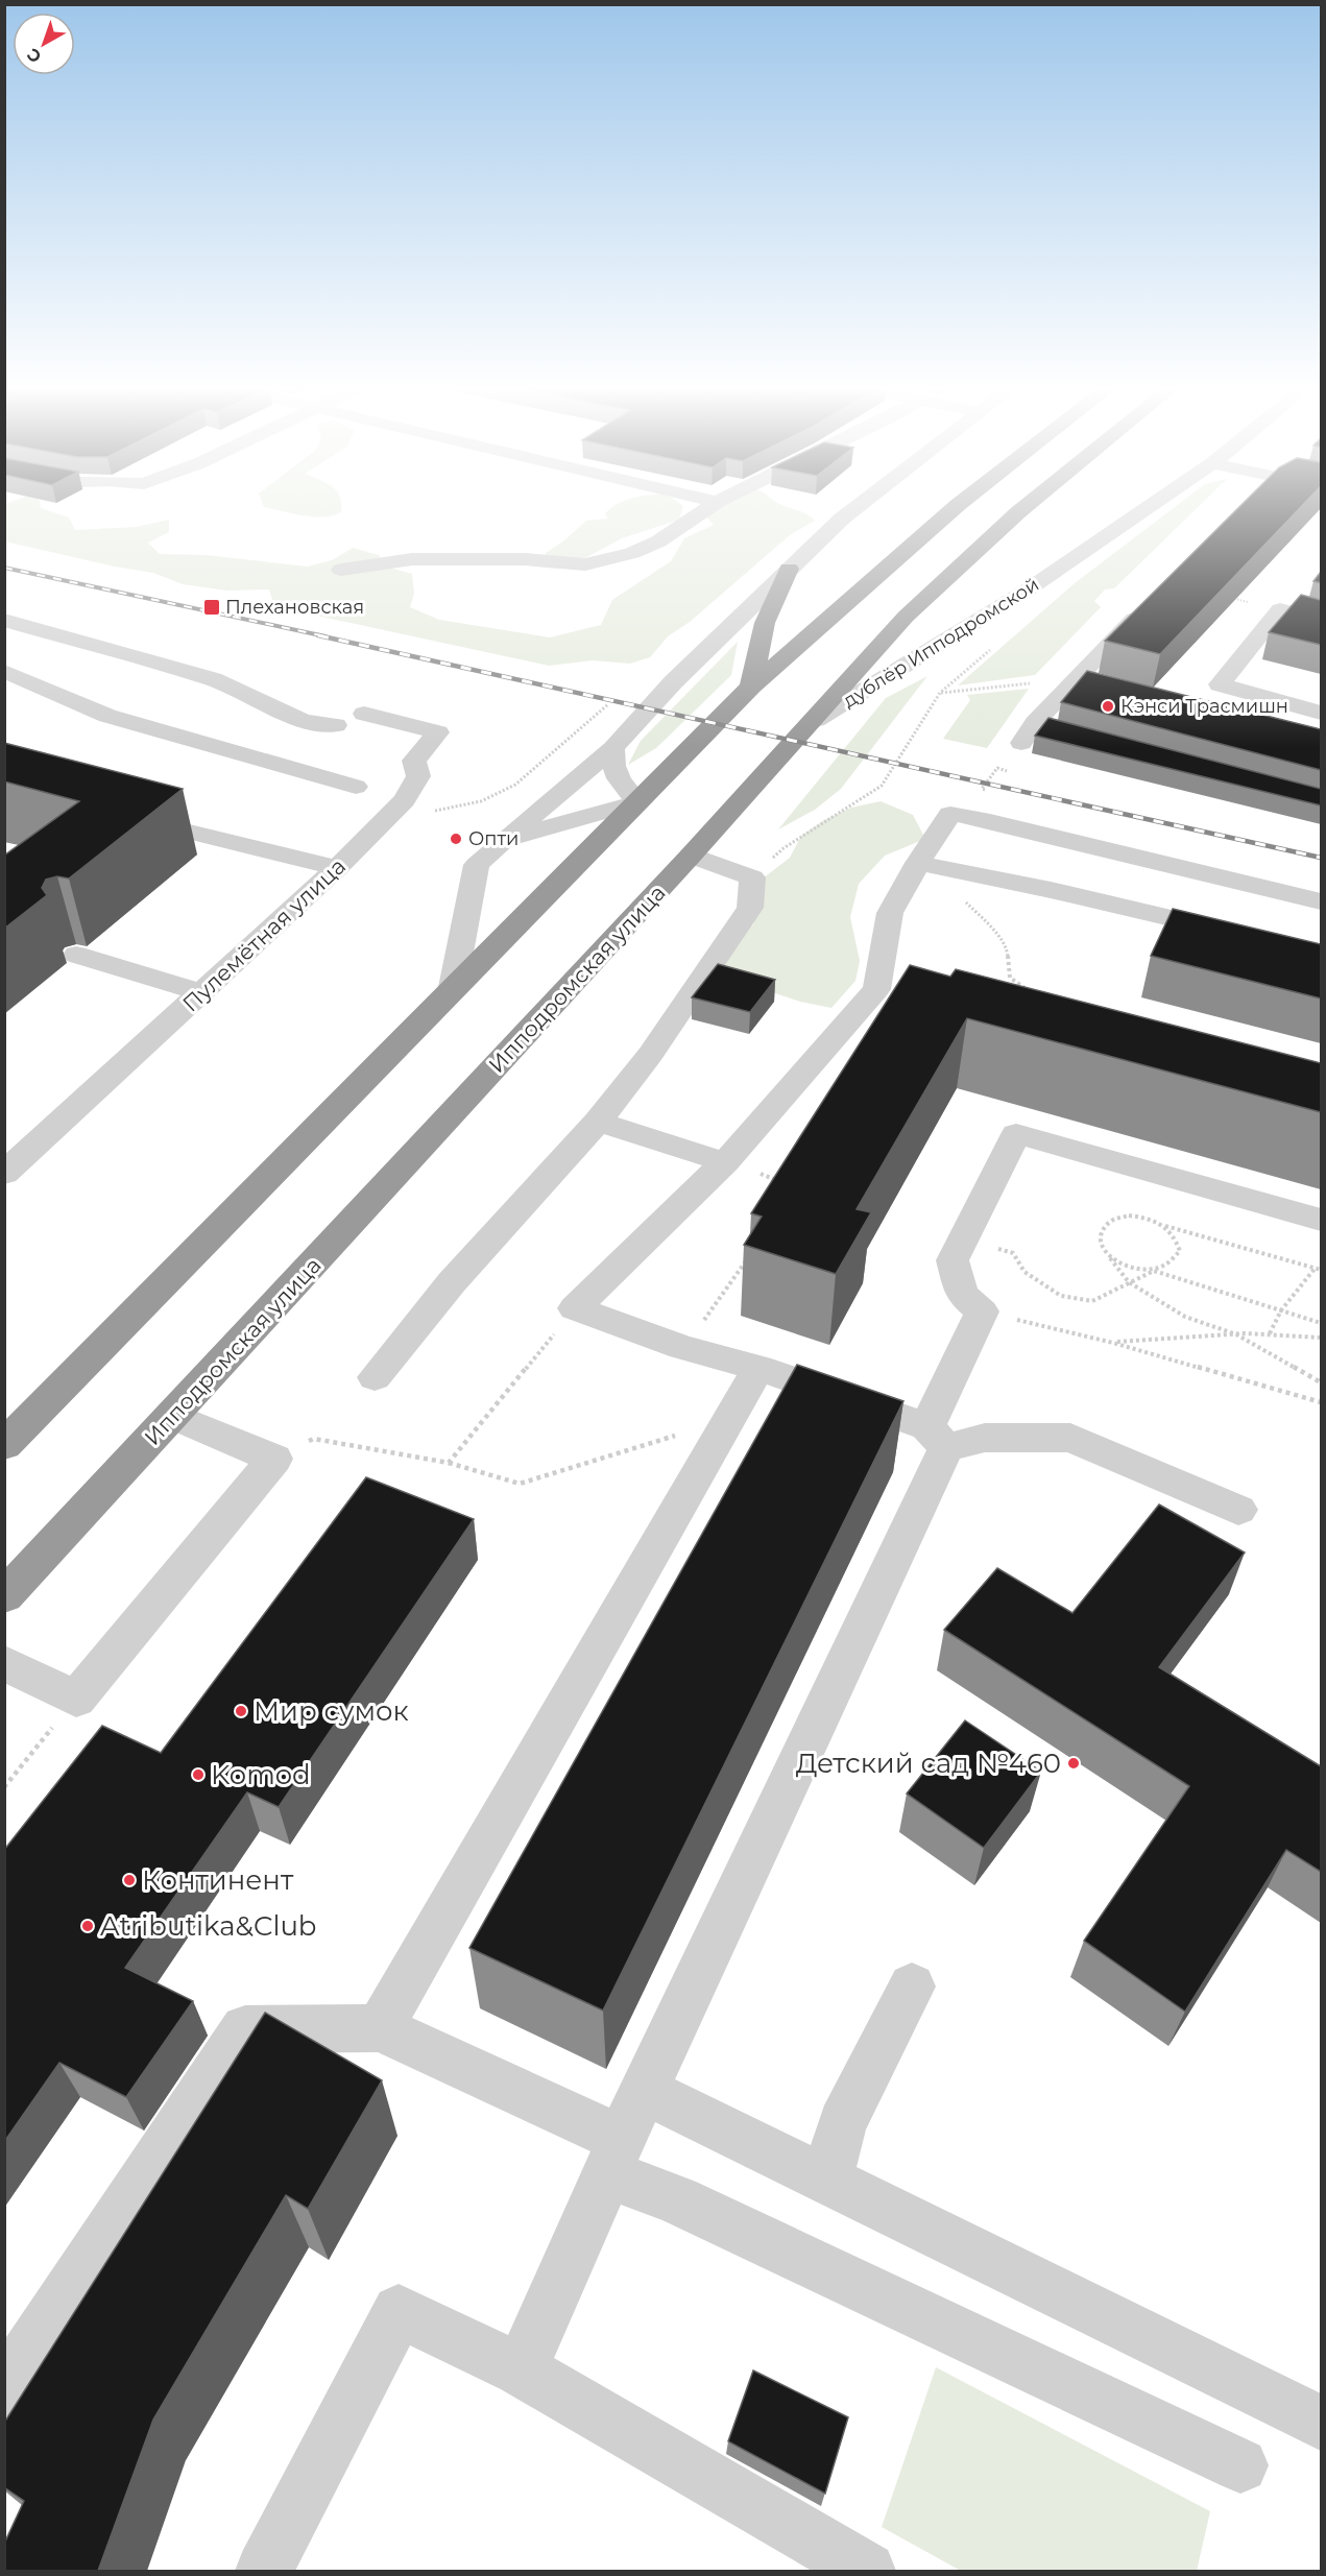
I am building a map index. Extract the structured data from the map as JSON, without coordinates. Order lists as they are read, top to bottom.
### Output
{
  "streets": {
    "highway": ["Ипподромская улица"],
    "street": ["дублёр Ипподромской", "Пулемётная улица"]
  },
  "crossings": [
    ["дублёр Ипподромской", "Ипподромская улица"]
  ],
  "places": {
    "transit": ["Плехановская"],
    "other": [
      "Кэнси Трасмишн",
      "Опти",
      "Мир сумок",
      "Детский сад №460",
      "Komod",
      "Континент",
      "Atributika&Club"
    ]
  },
  "north": "bottom left"
}
